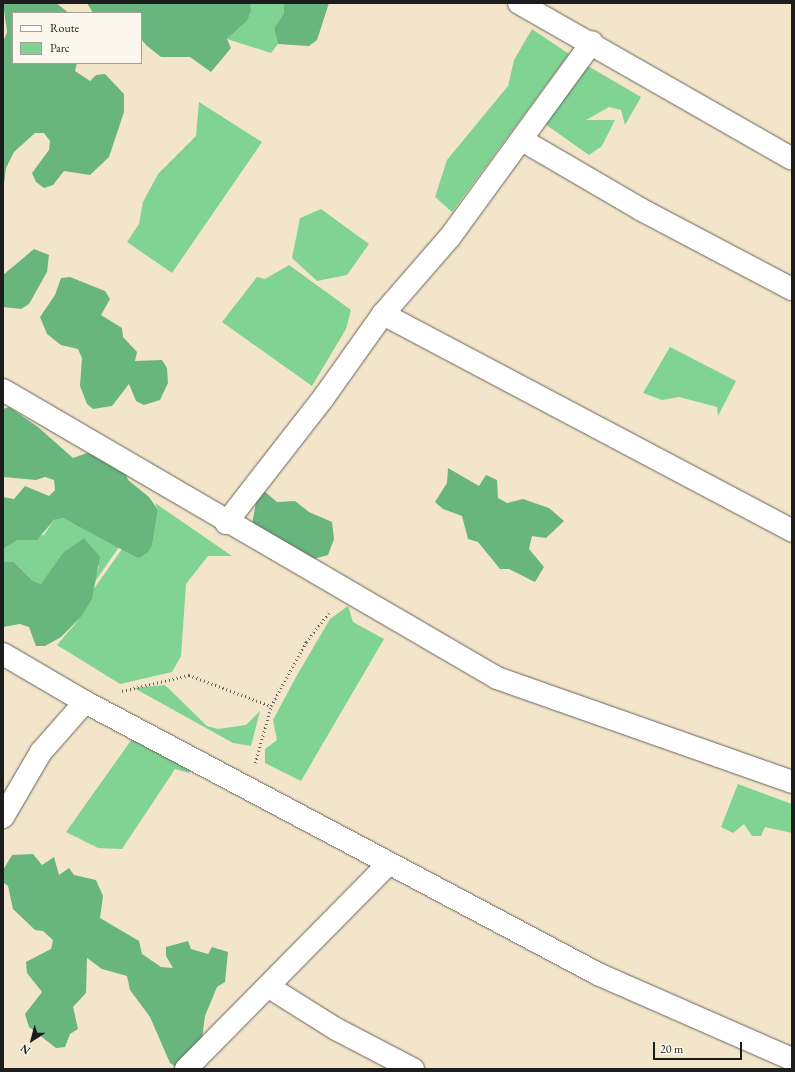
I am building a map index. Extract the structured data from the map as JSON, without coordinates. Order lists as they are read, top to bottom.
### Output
{
  "legend": ["Route", "Parc"],
  "scale_bar": "20 m",
  "north": "bottom left"
}
